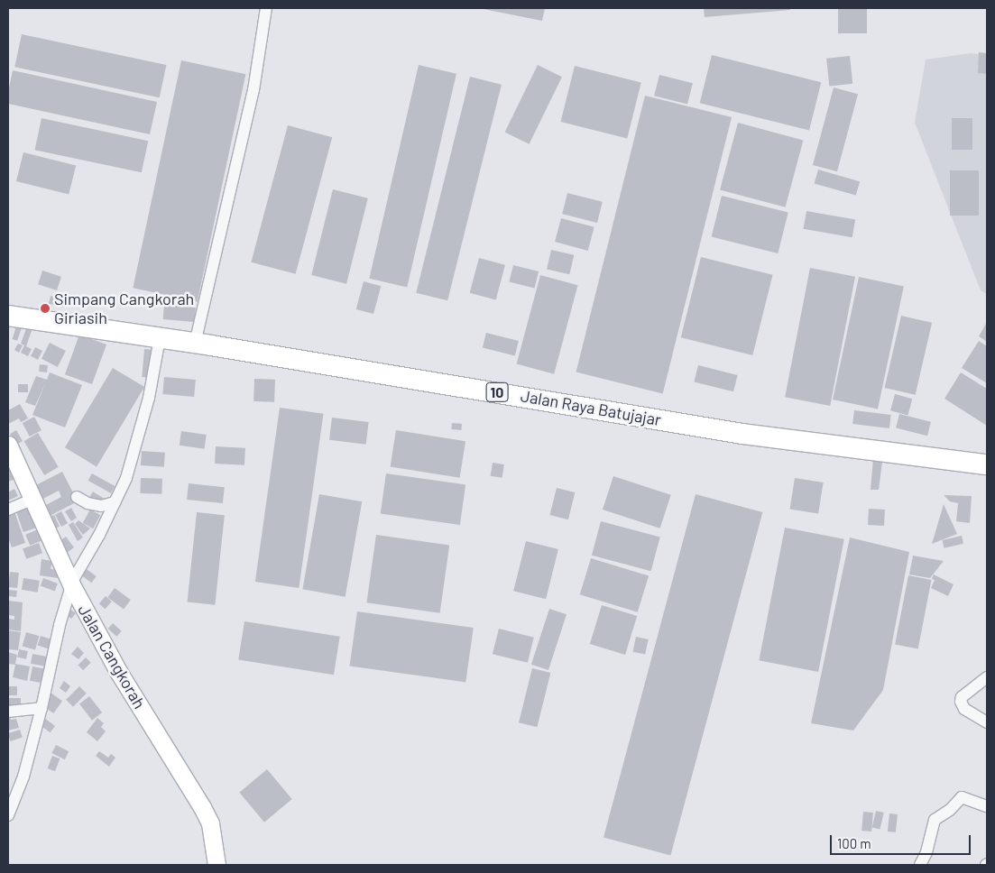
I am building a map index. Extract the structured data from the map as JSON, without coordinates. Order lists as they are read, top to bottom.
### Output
{
  "streets": {
    "highway": ["10", "Jalan Raya Batujajar"],
    "main road": ["Jalan Cangkorah"]
  },
  "places": ["Simpang Cangkorah Giriasih"],
  "scale_bar": "100 m"
}
